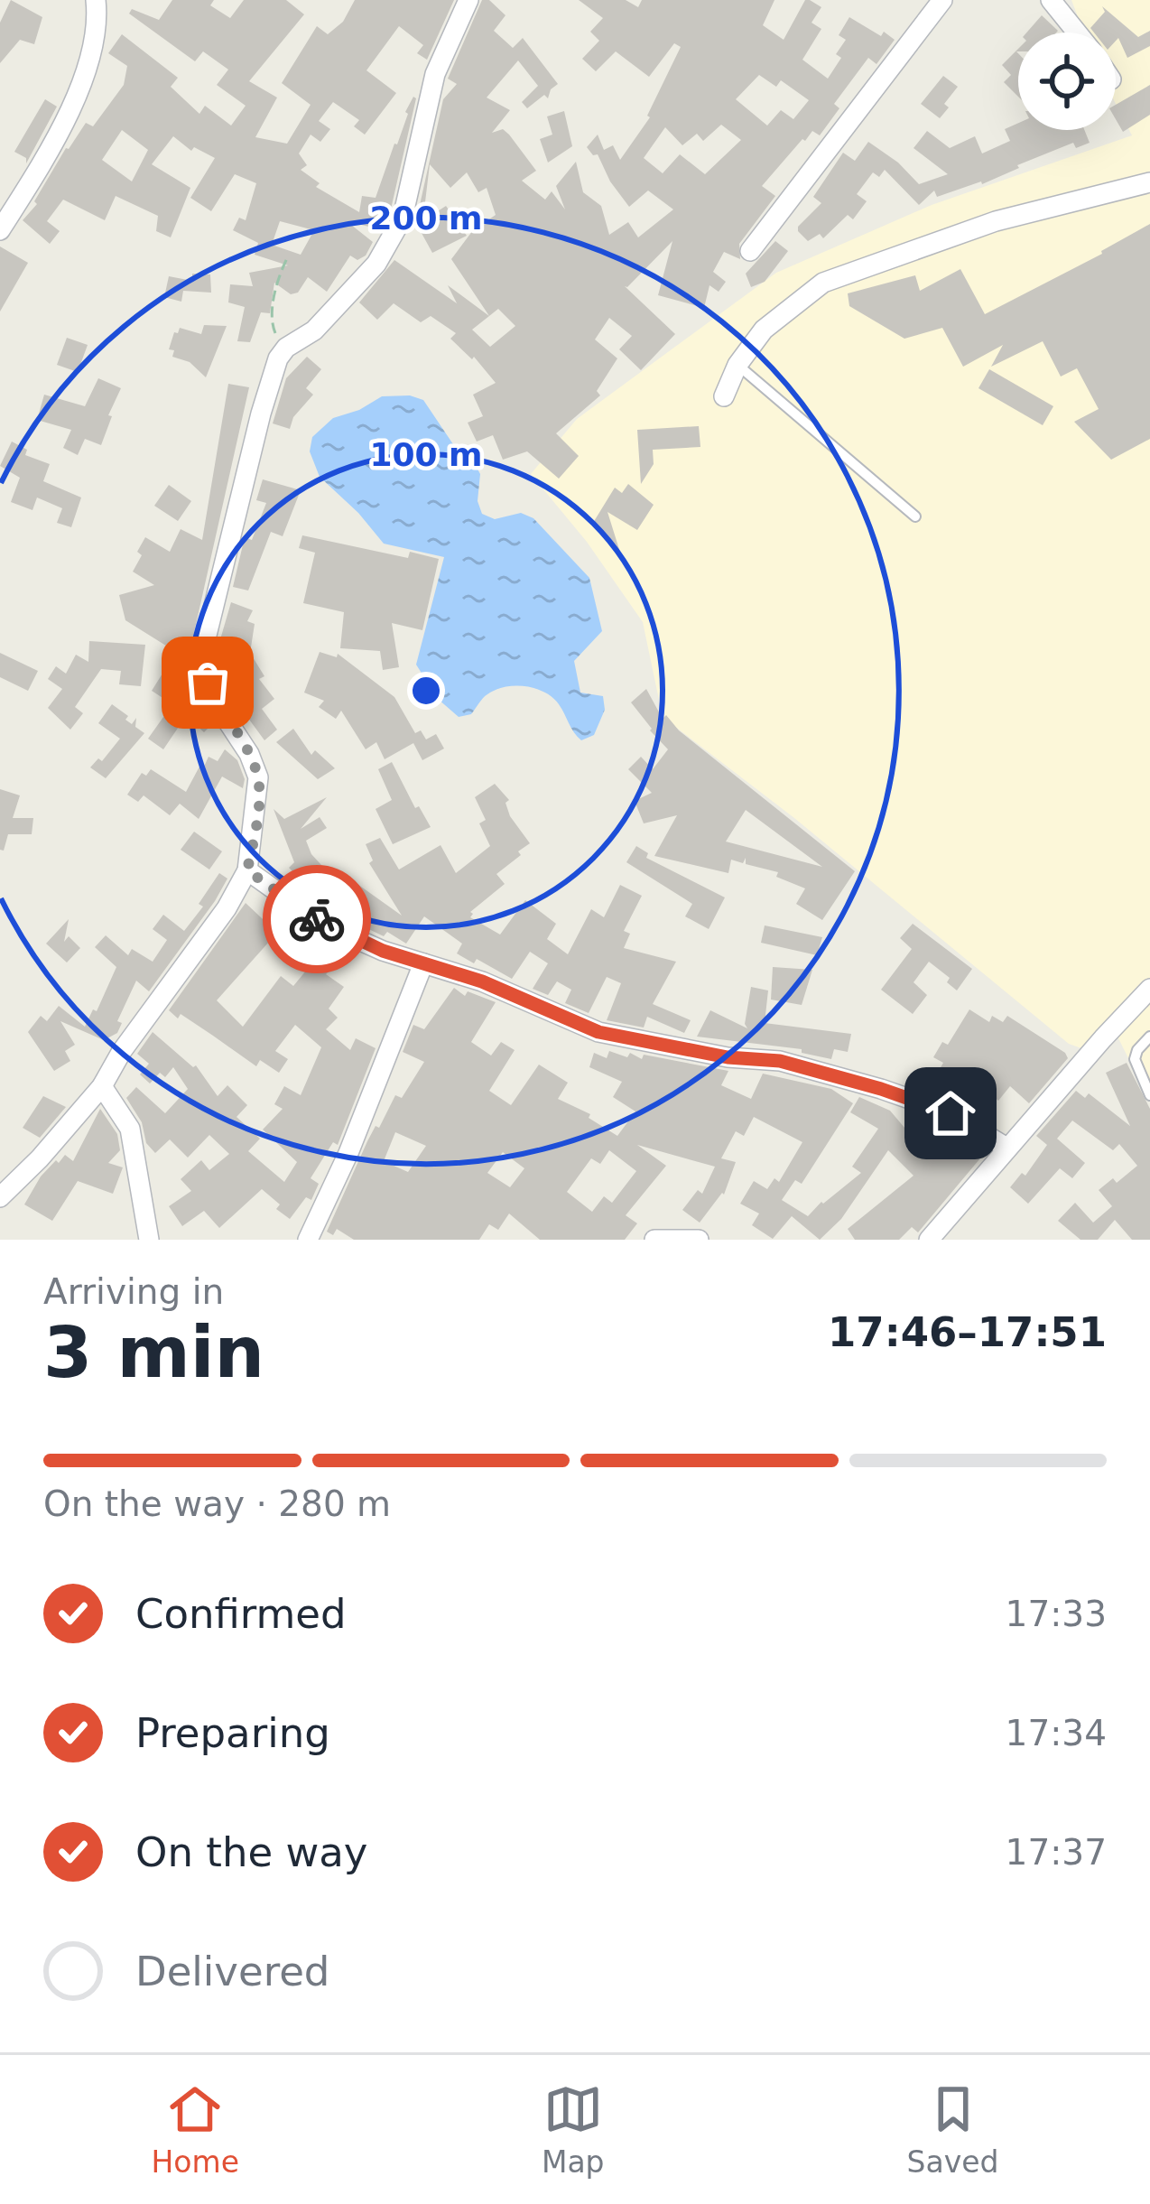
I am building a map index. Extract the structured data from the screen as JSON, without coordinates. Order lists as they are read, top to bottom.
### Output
{
  "page": {
    "heading": ["3 min", "Arriving in", "17:46–17:51"],
    "bar": "On the way · 280 m",
    "list": [
      ["Confirmed", "17:33"],
      ["Preparing", "17:34"],
      ["On the way", "17:37"],
      "Delivered"
    ],
    "tabs": ["Home", "Map", "Saved"]
  },
  "rings": ["200 m", "100 m"]
}
